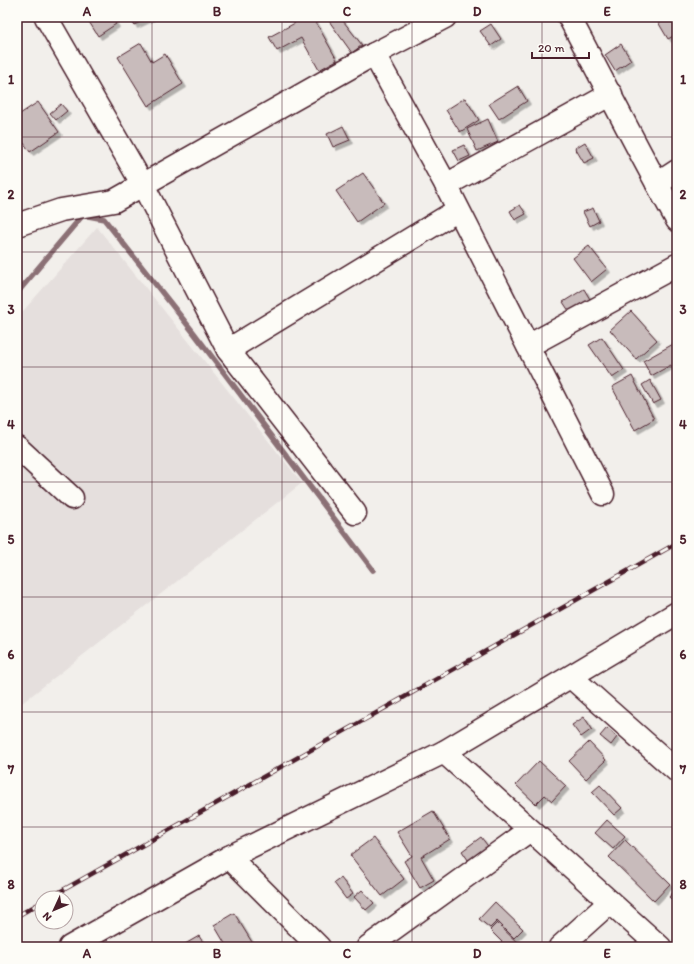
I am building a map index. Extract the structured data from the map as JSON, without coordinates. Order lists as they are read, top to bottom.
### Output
{
  "scale_bar": "20 m",
  "north": "bottom left",
  "grid": {
    "columns": [
      "A",
      "B",
      "C",
      "D",
      "E"
    ],
    "rows": [
      "1",
      "2",
      "3",
      "4",
      "5",
      "6",
      "7",
      "8"
    ]
  }
}
